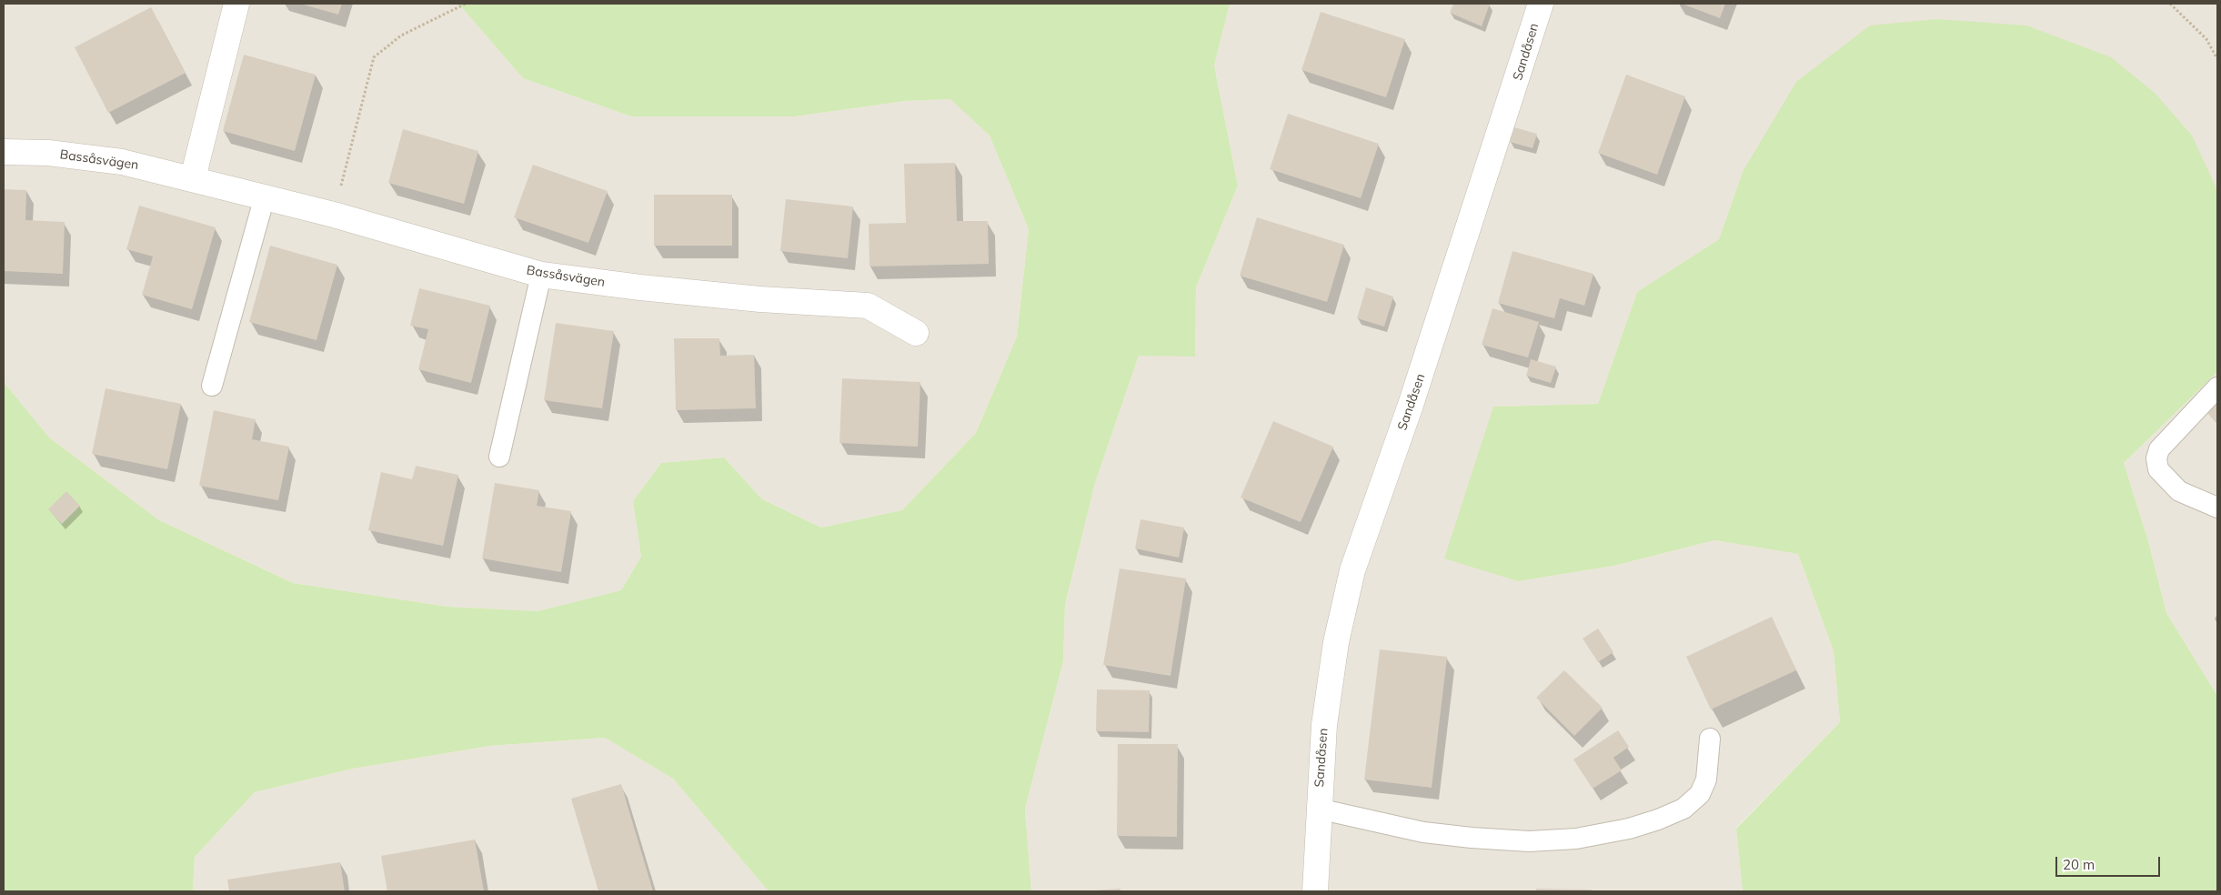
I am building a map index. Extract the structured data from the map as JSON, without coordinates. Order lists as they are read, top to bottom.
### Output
{
  "streets": {
    "street": ["Sandåsen", "Bassåsvägen"]
  },
  "scale_bar": "20 m"
}
